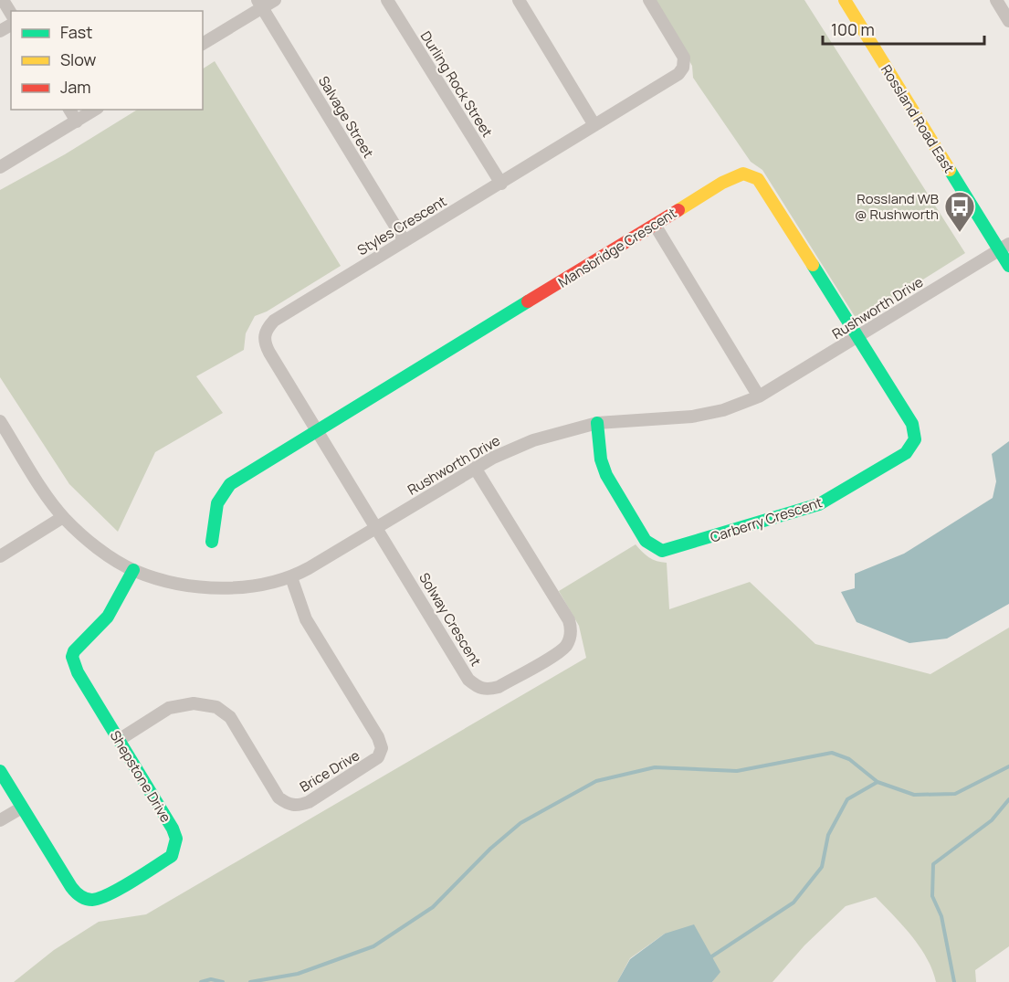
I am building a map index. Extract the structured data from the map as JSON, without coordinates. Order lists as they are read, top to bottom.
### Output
{
  "streets": {
    "street": [
      "Durling Rock Street",
      "Salvage Street",
      "Rossland Road East",
      "Styles Crescent",
      "Mansbridge Crescent",
      "Rushworth Drive",
      "Carberry Crescent",
      "Solway Crescent",
      "Brice Drive",
      "Shepstone Drive"
    ]
  },
  "crossings": [
    ["Durling Rock Street", "Styles Crescent"],
    ["Salvage Street", "Styles Crescent"],
    ["Rossland Road East", "Rushworth Drive"],
    ["Styles Crescent", "Mansbridge Crescent"],
    ["Styles Crescent", "Rushworth Drive"],
    ["Styles Crescent", "Solway Crescent"],
    ["Mansbridge Crescent", "Rushworth Drive"],
    ["Mansbridge Crescent", "Carberry Crescent"],
    ["Rushworth Drive", "Carberry Crescent"],
    ["Rushworth Drive", "Solway Crescent"],
    ["Rushworth Drive", "Brice Drive"],
    ["Rushworth Drive", "Shepstone Drive"],
    ["Brice Drive", "Shepstone Drive"]
  ],
  "places": {
    "bus stop": ["Rossland WB @ Rushworth"]
  },
  "legend": ["Fast", "Slow", "Jam"],
  "scale_bar": "100 m"
}
